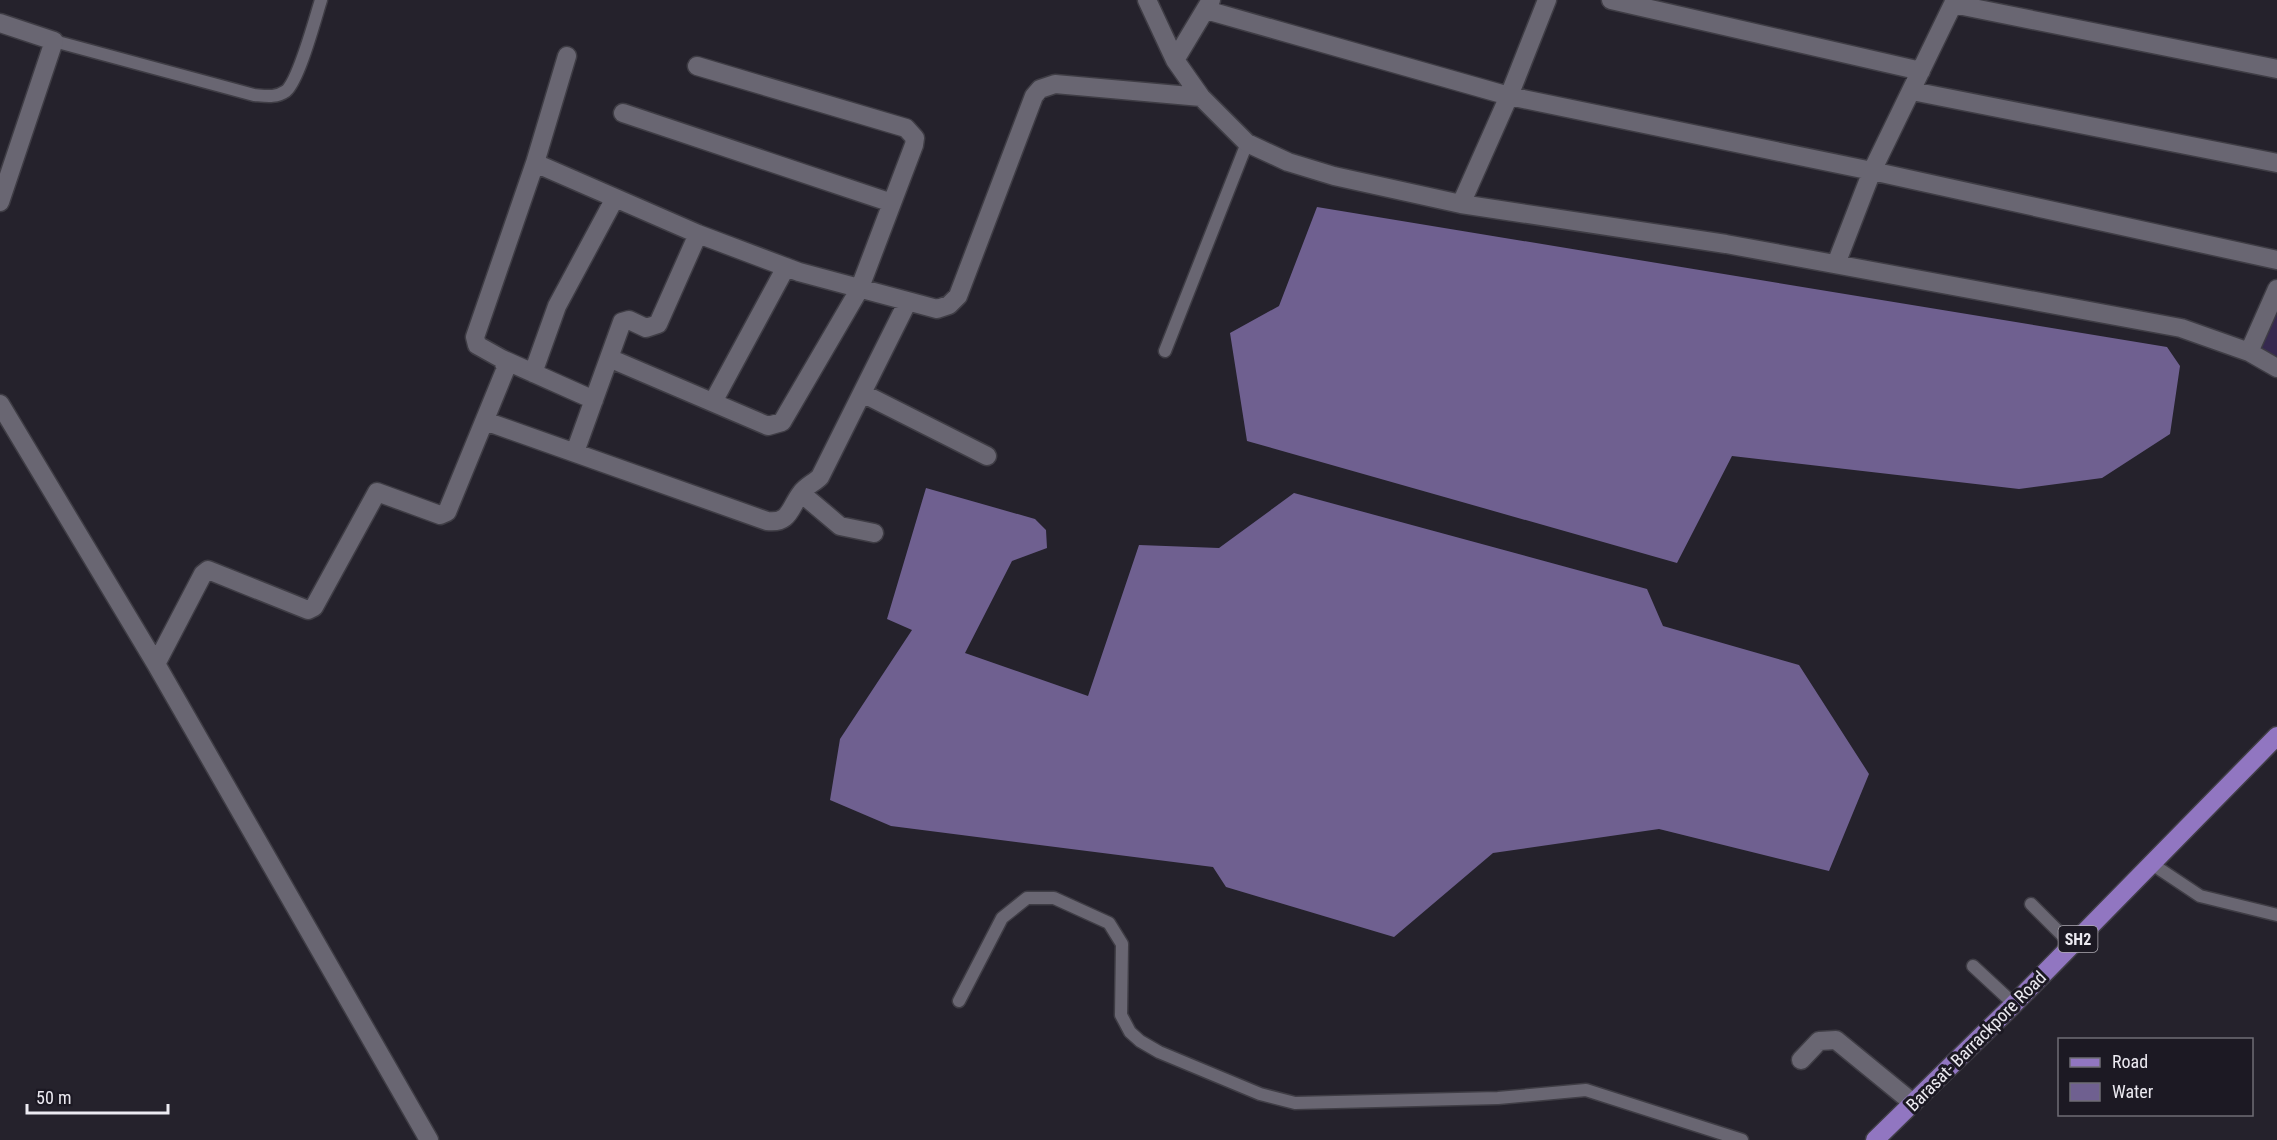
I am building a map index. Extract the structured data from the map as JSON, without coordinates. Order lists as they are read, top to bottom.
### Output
{
  "streets": {
    "main road": ["SH2", "Barasat- Barrackpore Road"]
  },
  "legend": ["Road", "Water"],
  "scale_bar": "50 m"
}
